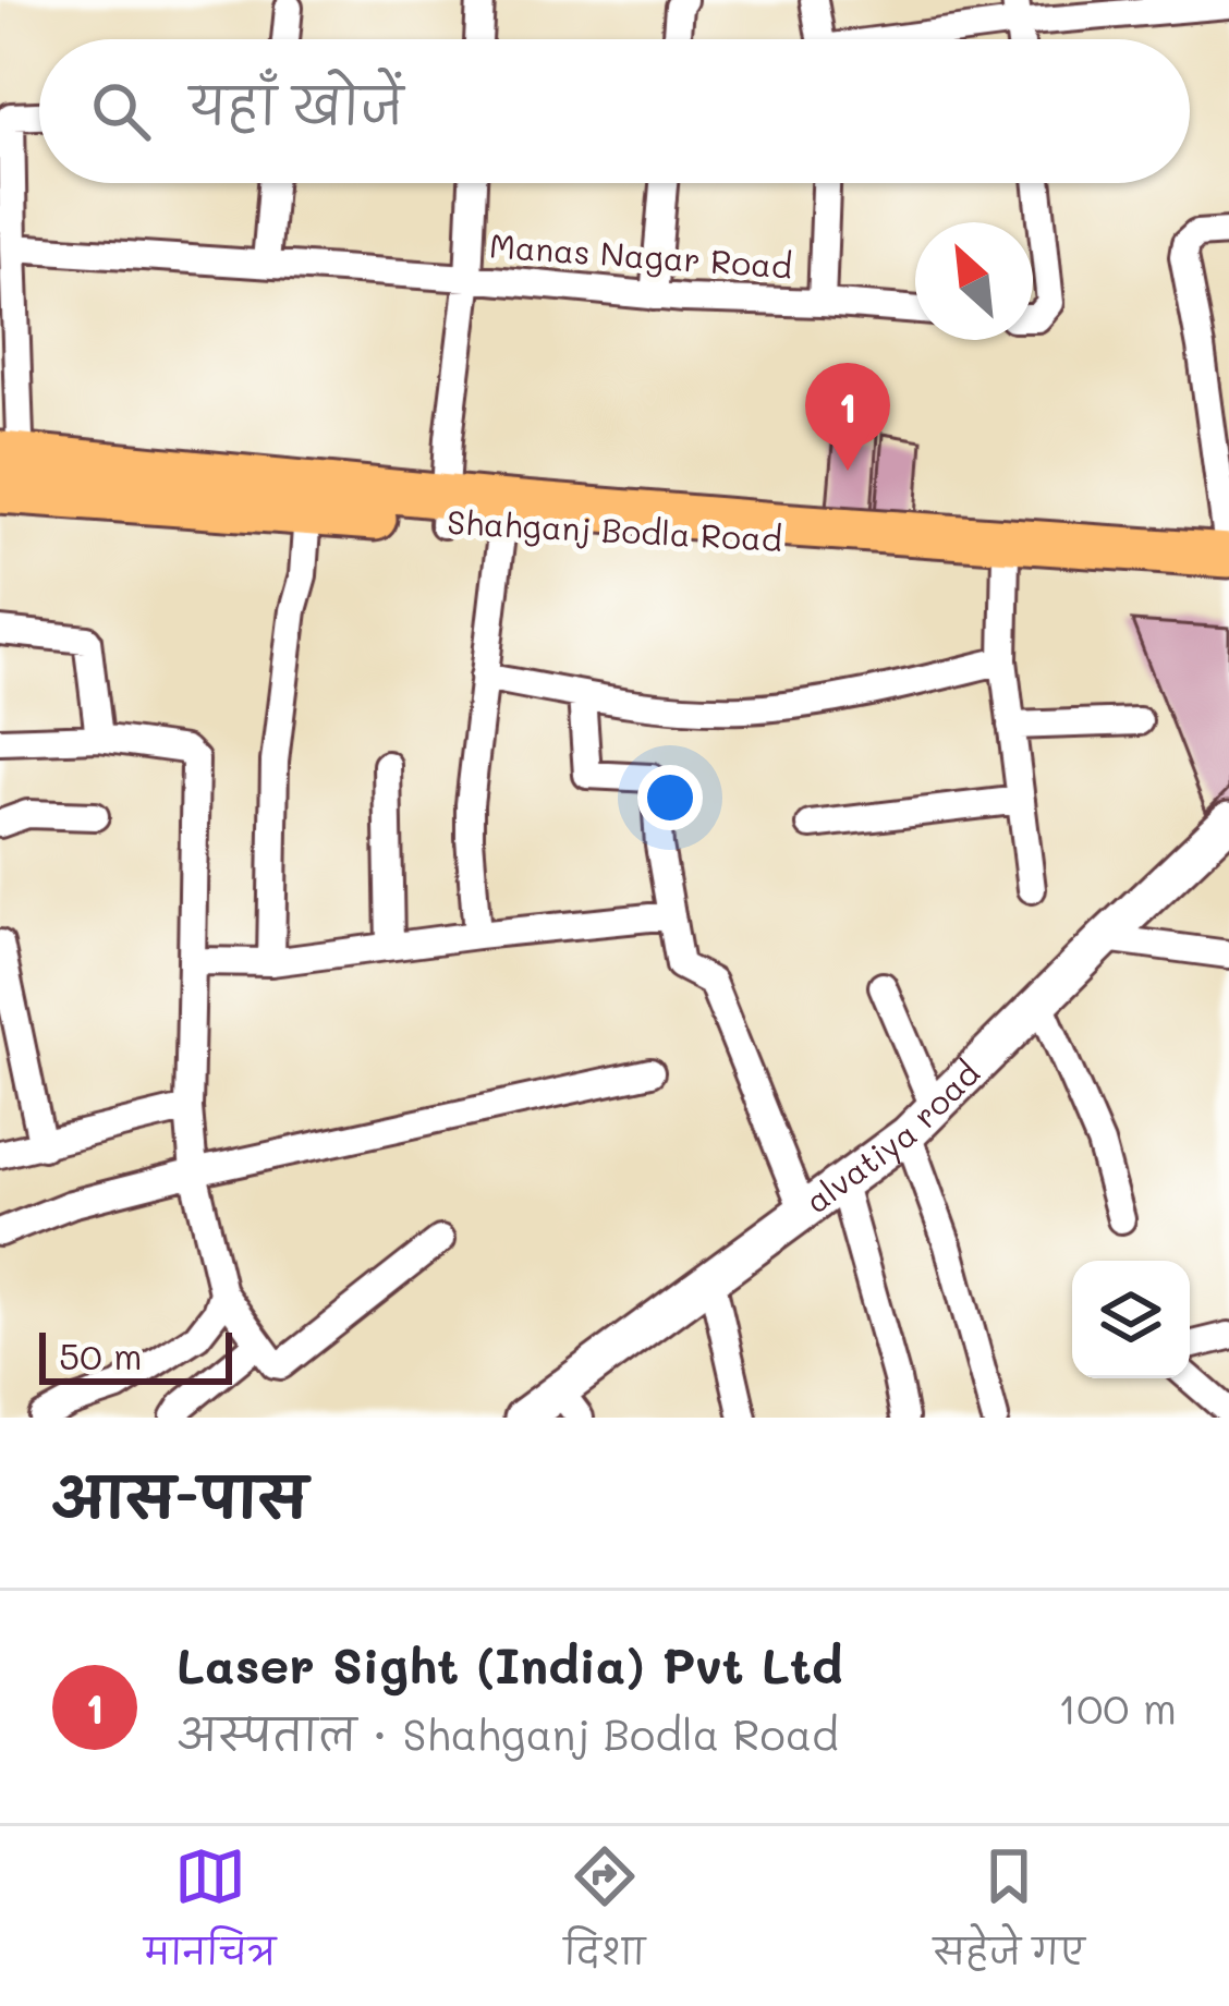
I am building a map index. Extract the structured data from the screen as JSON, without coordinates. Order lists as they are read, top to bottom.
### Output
{
  "streets": {
    "main road": ["Shahganj Bodla Road"],
    "street": ["Manas Nagar Road", "alvatiya road"]
  },
  "scale_bar": "50 m",
  "north": "top left",
  "page": {
    "search": "यहाँ खोजें",
    "pins": "1",
    "scale": "50 m",
    "heading": "आस-पास",
    "list": [
      {
        "mark": "1",
        "name": "Laser Sight (India) Pvt Ltd",
        "note": "अस्पताल · Shahganj Bodla Road",
        "value": "100 m"
      }
    ],
    "nav": ["मानचित्र", "दिशा", "सहेजे गए"]
  }
}
